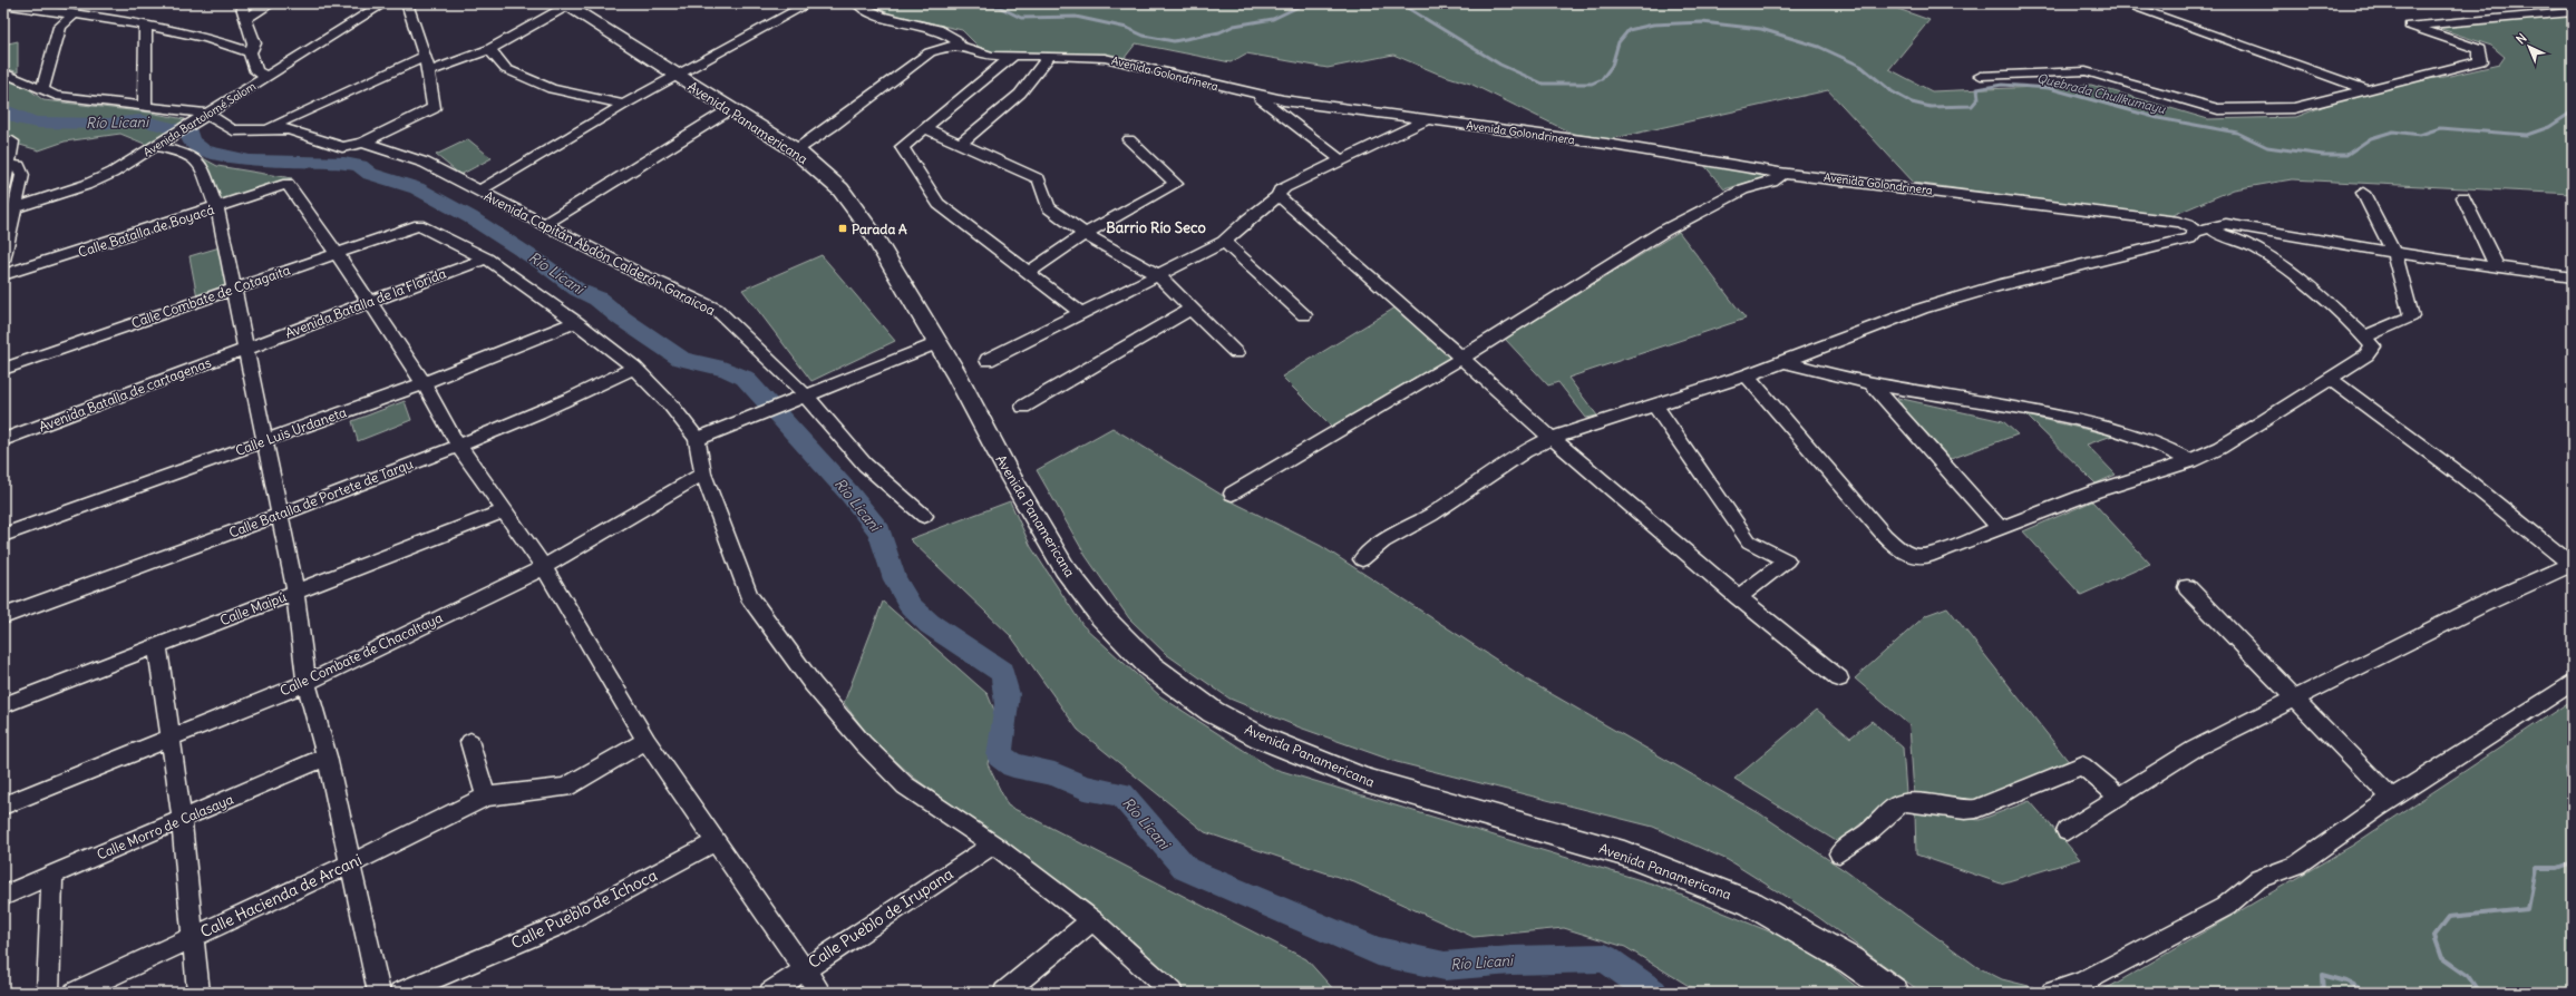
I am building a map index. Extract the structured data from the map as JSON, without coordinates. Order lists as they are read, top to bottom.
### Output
{
  "streets": {
    "main road": ["Avenida Panamericana"],
    "street": [
      "Avenida Golondrinera",
      "Avenida Bartolomé Salom",
      "Calle Batalla de Boyacá",
      "Avenida Capitán Abdón Calderón Garaicoa",
      "Calle Combate de Cotagaita",
      "Avenida Batalla de la Florida",
      "Avenida Batalla de cartagenas",
      "Calle Luis Urdaneta",
      "Calle Batalla de Portete de Tarqu",
      "Calle Maipú",
      "Calle Combate de Chacaltaya",
      "Calle Morro de Calasaya",
      "Calle Hacienda de Arcani",
      "Calle Pueblo de Ichoca",
      "Calle Pueblo de Irupana"
    ]
  },
  "crossings": [
    ["Avenida Bartolomé Salom", "Avenida Capitán Abdón Calderón Garaicoa"],
    ["Calle Batalla de Boyacá", "Calle Combate de Cotagaita"],
    ["Calle Combate de Cotagaita", "Avenida Batalla de la Florida"],
    ["Avenida Batalla de la Florida", "Avenida Batalla de cartagenas"]
  ],
  "districts": ["Barrio Río Seco"],
  "water": ["Quebrada Chullkumayu", "Río Licani"],
  "places": {
    "transit": ["Parada A"]
  },
  "north": "top left"
}
